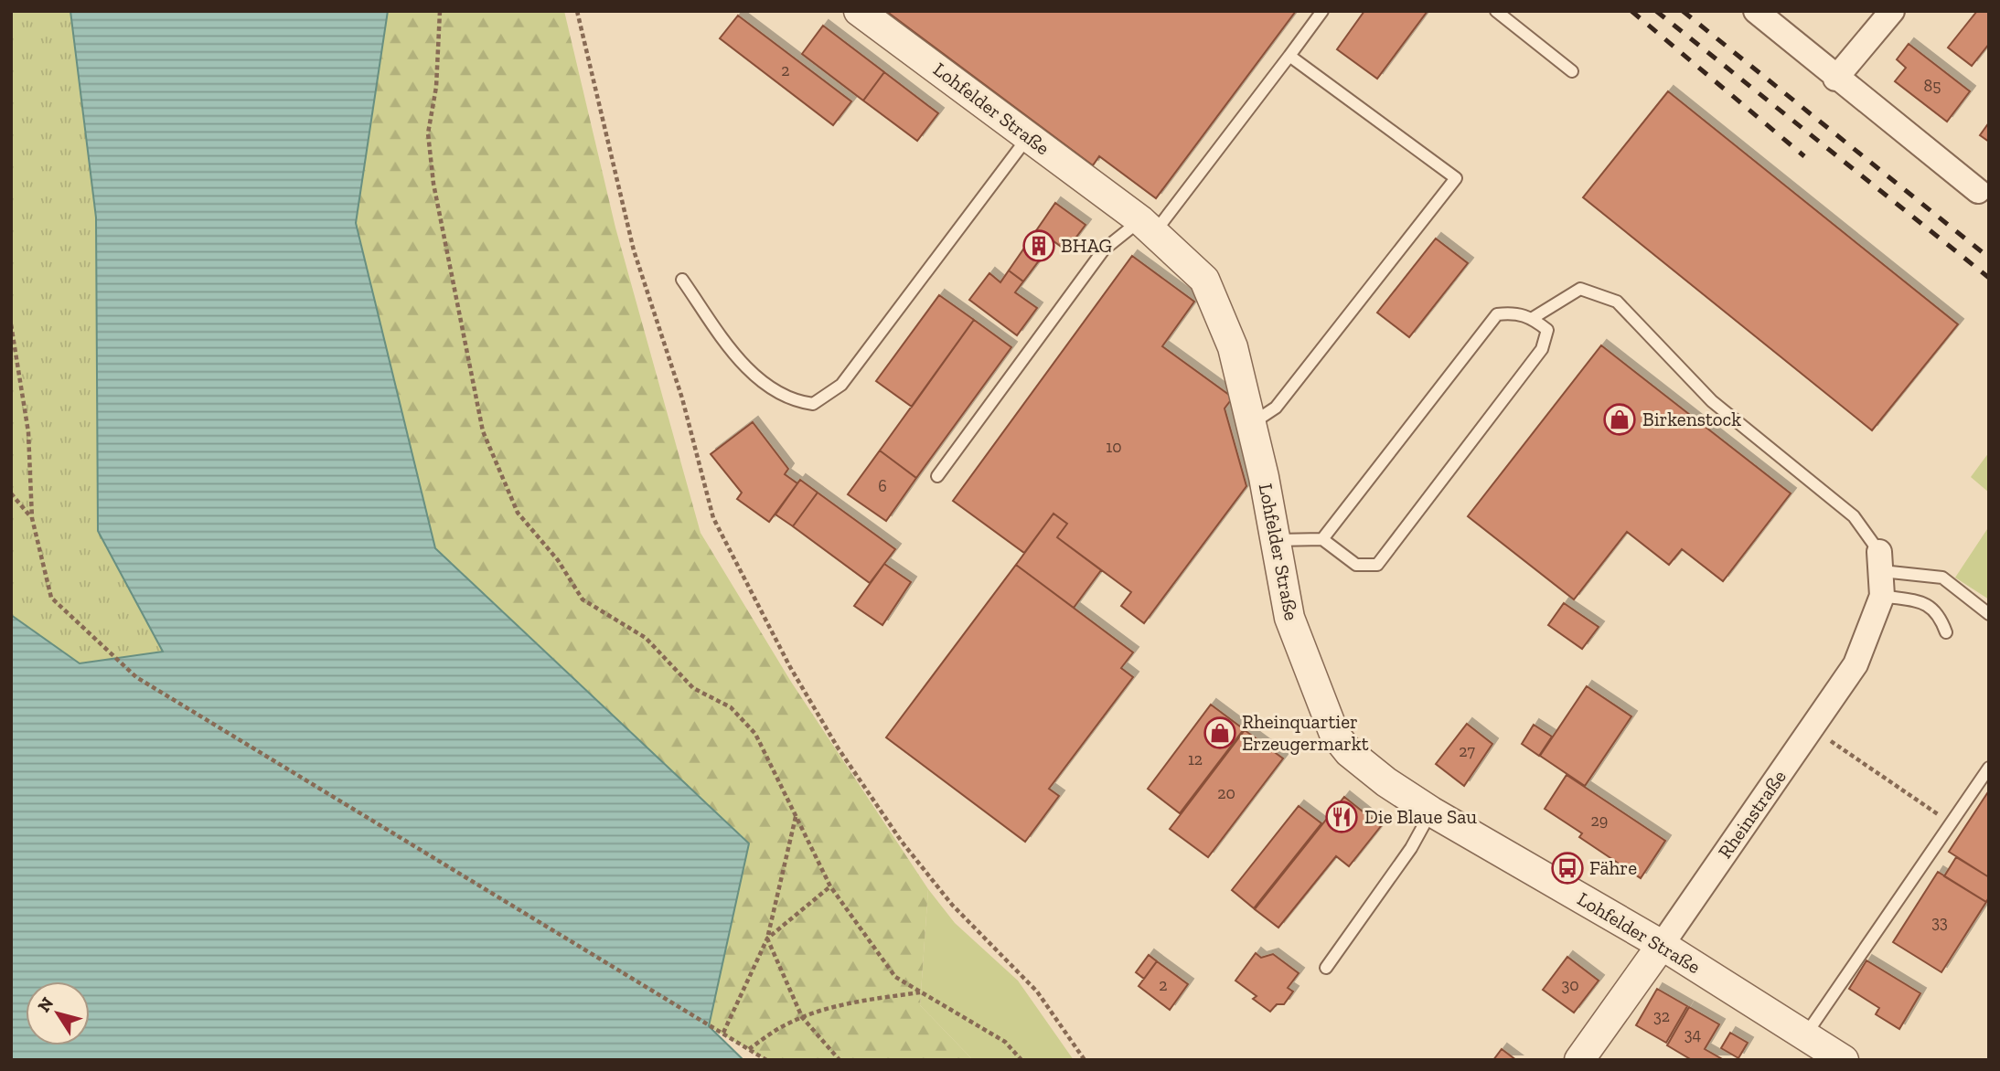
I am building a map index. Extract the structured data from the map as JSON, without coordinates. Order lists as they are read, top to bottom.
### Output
{
  "streets": {
    "street": ["Lohfelder Straße", "Rheinstraße"]
  },
  "crossings": [
    ["Lohfelder Straße", "Rheinstraße"]
  ],
  "places": {
    "building": ["BHAG"],
    "shop": ["Birkenstock", "Rheinquartier Erzeugermarkt"],
    "restaurant": ["Die Blaue Sau"],
    "bus stop": ["Fähre"]
  },
  "house_numbers": [
    "2",
    "85",
    "10",
    "6",
    "27",
    "12",
    "20",
    "29",
    "33",
    "2",
    "30",
    "32",
    "34"
  ],
  "north": "top left"
}
